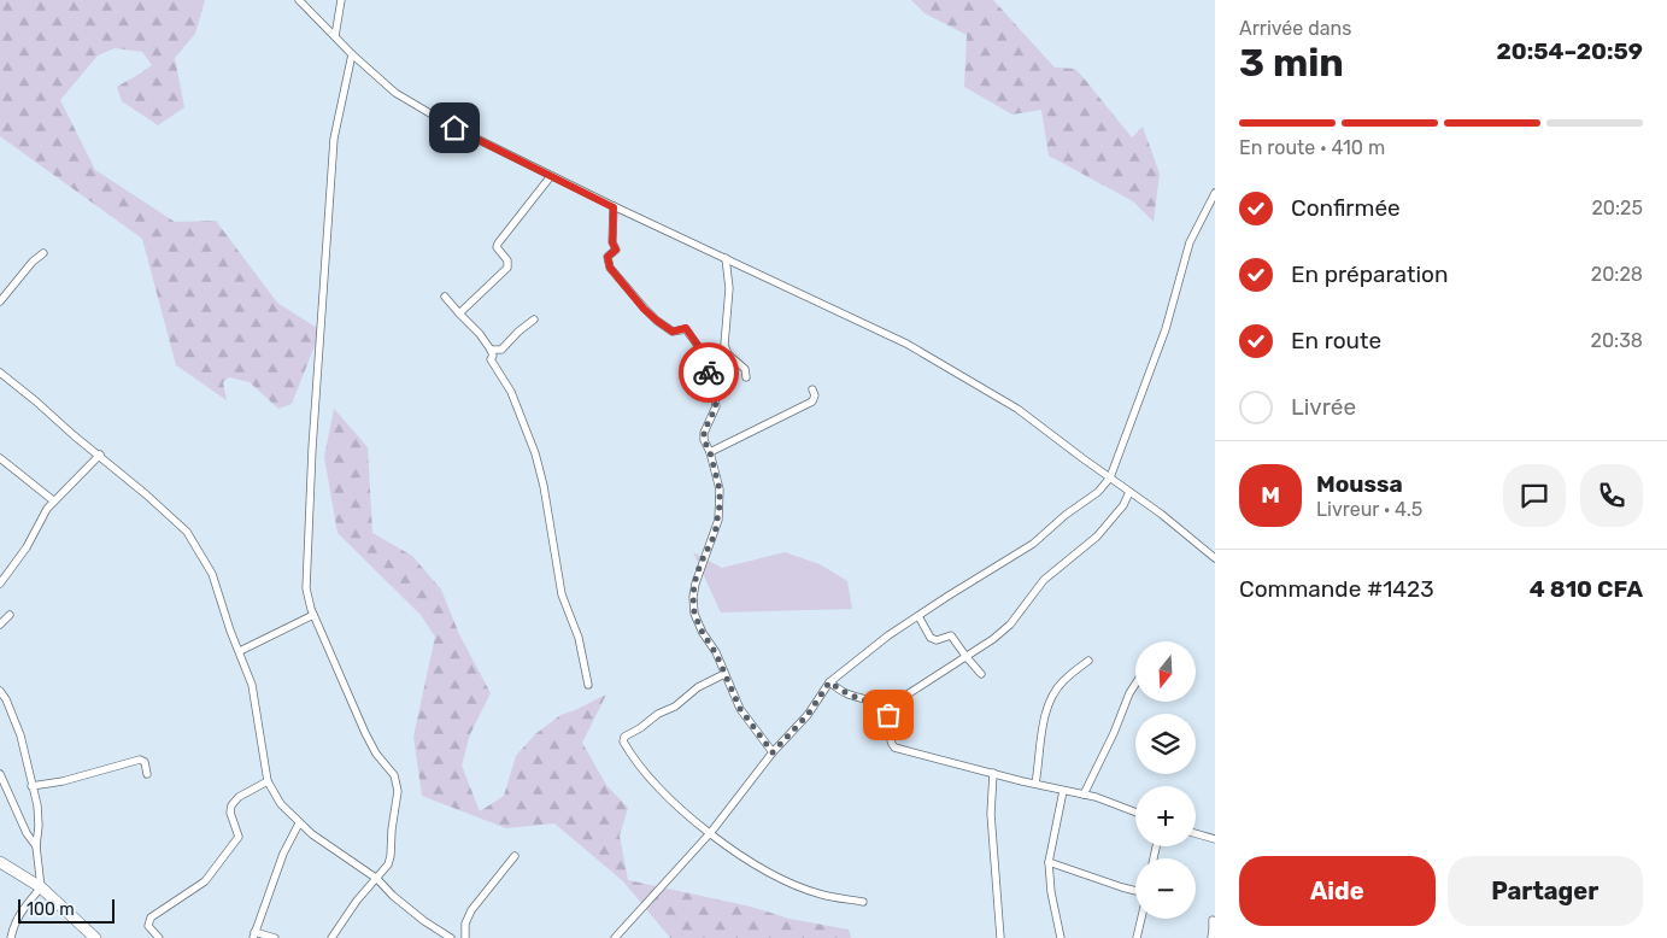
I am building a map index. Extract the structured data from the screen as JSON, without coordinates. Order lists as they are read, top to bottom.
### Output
{
  "scale_bar": "100 m",
  "north": "bottom",
  "page": {
    "heading": ["3 min", "Arrivée dans", "20:54–20:59"],
    "panel": [
      "Moussa",
      "Livreur · 4.5",
      "Commande #1423",
      "4 810 CFA"
    ],
    "bar": "En route · 410 m",
    "list": [
      ["Confirmée", "20:25"],
      ["En préparation", "20:28"],
      ["En route", "20:38"],
      "Livrée"
    ],
    "round": "M",
    "map_buttons": ["+", "−"],
    "buttons": ["Aide", "Partager"],
    "scale": "100 m"
  }
}
